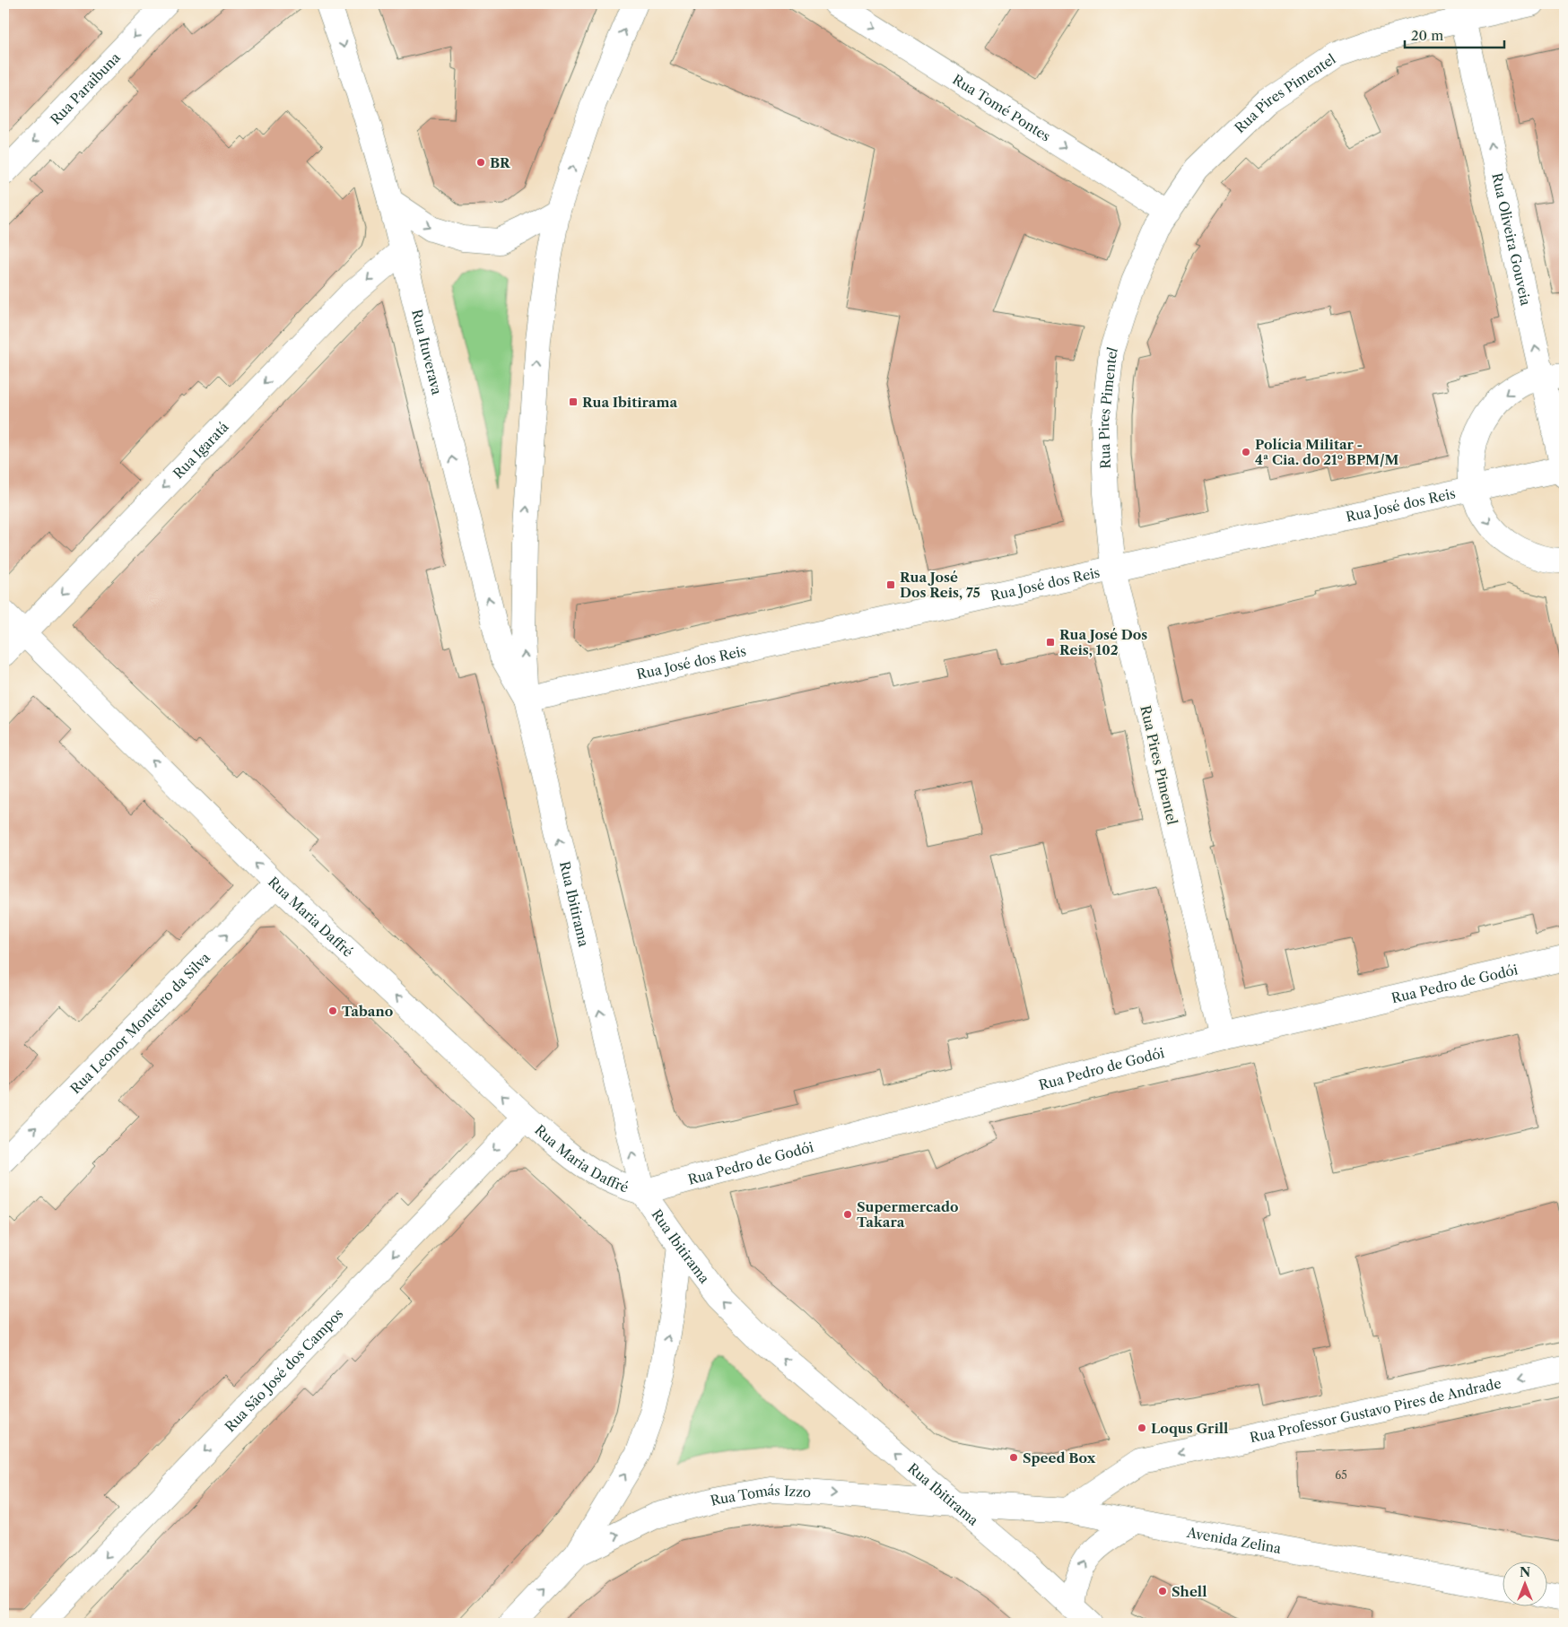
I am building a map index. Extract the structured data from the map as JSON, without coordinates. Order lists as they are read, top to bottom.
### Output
{
  "streets": {
    "street": [
      "Rua Paraibuna",
      "Rua Pires Pimentel",
      "Rua Tomé Pontes",
      "Rua Oliveira Gouveia",
      "Rua Ituverava",
      "Rua Igaratá",
      "Rua José dos Reis",
      "Rua Ibitirama",
      "Rua Maria Daffré",
      "Rua Pedro de Godói",
      "Rua Leonor Monteiro da Silva",
      "Rua São José dos Campos",
      "Rua Professor Gustavo Pires de Andrade",
      "Rua Tomás Izzo",
      "Avenida Zelina"
    ]
  },
  "crossings": [
    ["Rua Pires Pimentel", "Rua Tomé Pontes"],
    ["Rua Pires Pimentel", "Rua Oliveira Gouveia"],
    ["Rua Pires Pimentel", "Rua José dos Reis"],
    ["Rua Pires Pimentel", "Rua Pedro de Godói"],
    ["Rua Oliveira Gouveia", "Rua José dos Reis"],
    ["Rua Ituverava", "Rua Igaratá"],
    ["Rua Ituverava", "Rua José dos Reis"],
    ["Rua Ituverava", "Rua Ibitirama"],
    ["Rua Igaratá", "Rua Maria Daffré"],
    ["Rua José dos Reis", "Rua Ibitirama"],
    ["Rua Ibitirama", "Rua Maria Daffré"],
    ["Rua Ibitirama", "Rua Pedro de Godói"],
    ["Rua Ibitirama", "Rua Tomás Izzo"],
    ["Rua Ibitirama", "Avenida Zelina"],
    ["Rua Maria Daffré", "Rua Pedro de Godói"],
    ["Rua Maria Daffré", "Rua Leonor Monteiro da Silva"],
    ["Rua Maria Daffré", "Rua São José dos Campos"],
    ["Rua Professor Gustavo Pires de Andrade", "Avenida Zelina"],
    ["Rua Tomás Izzo", "Avenida Zelina"]
  ],
  "one_way": [
    "Rua Paraibuna",
    "Rua Tomé Pontes",
    "Rua Oliveira Gouveia",
    "Rua Igaratá",
    "Rua Ibitirama",
    "Rua Maria Daffré",
    "Rua Leonor Monteiro da Silva",
    "Rua São José dos Campos",
    "Rua Professor Gustavo Pires de Andrade",
    "Rua Tomás Izzo"
  ],
  "places": {
    "other": [
      "BR",
      "Polícia Militar - 4ª Cia. do 21º BPM/M",
      "Tabano",
      "Supermercado Takara",
      "Loqus Grill",
      "Speed Box",
      "Shell"
    ],
    "transit": ["Rua Ibitirama", "Rua José Dos Reis, 75", "Rua José Dos Reis, 102"]
  },
  "house_numbers": ["65"],
  "scale_bar": "20 m",
  "north": "top"
}
